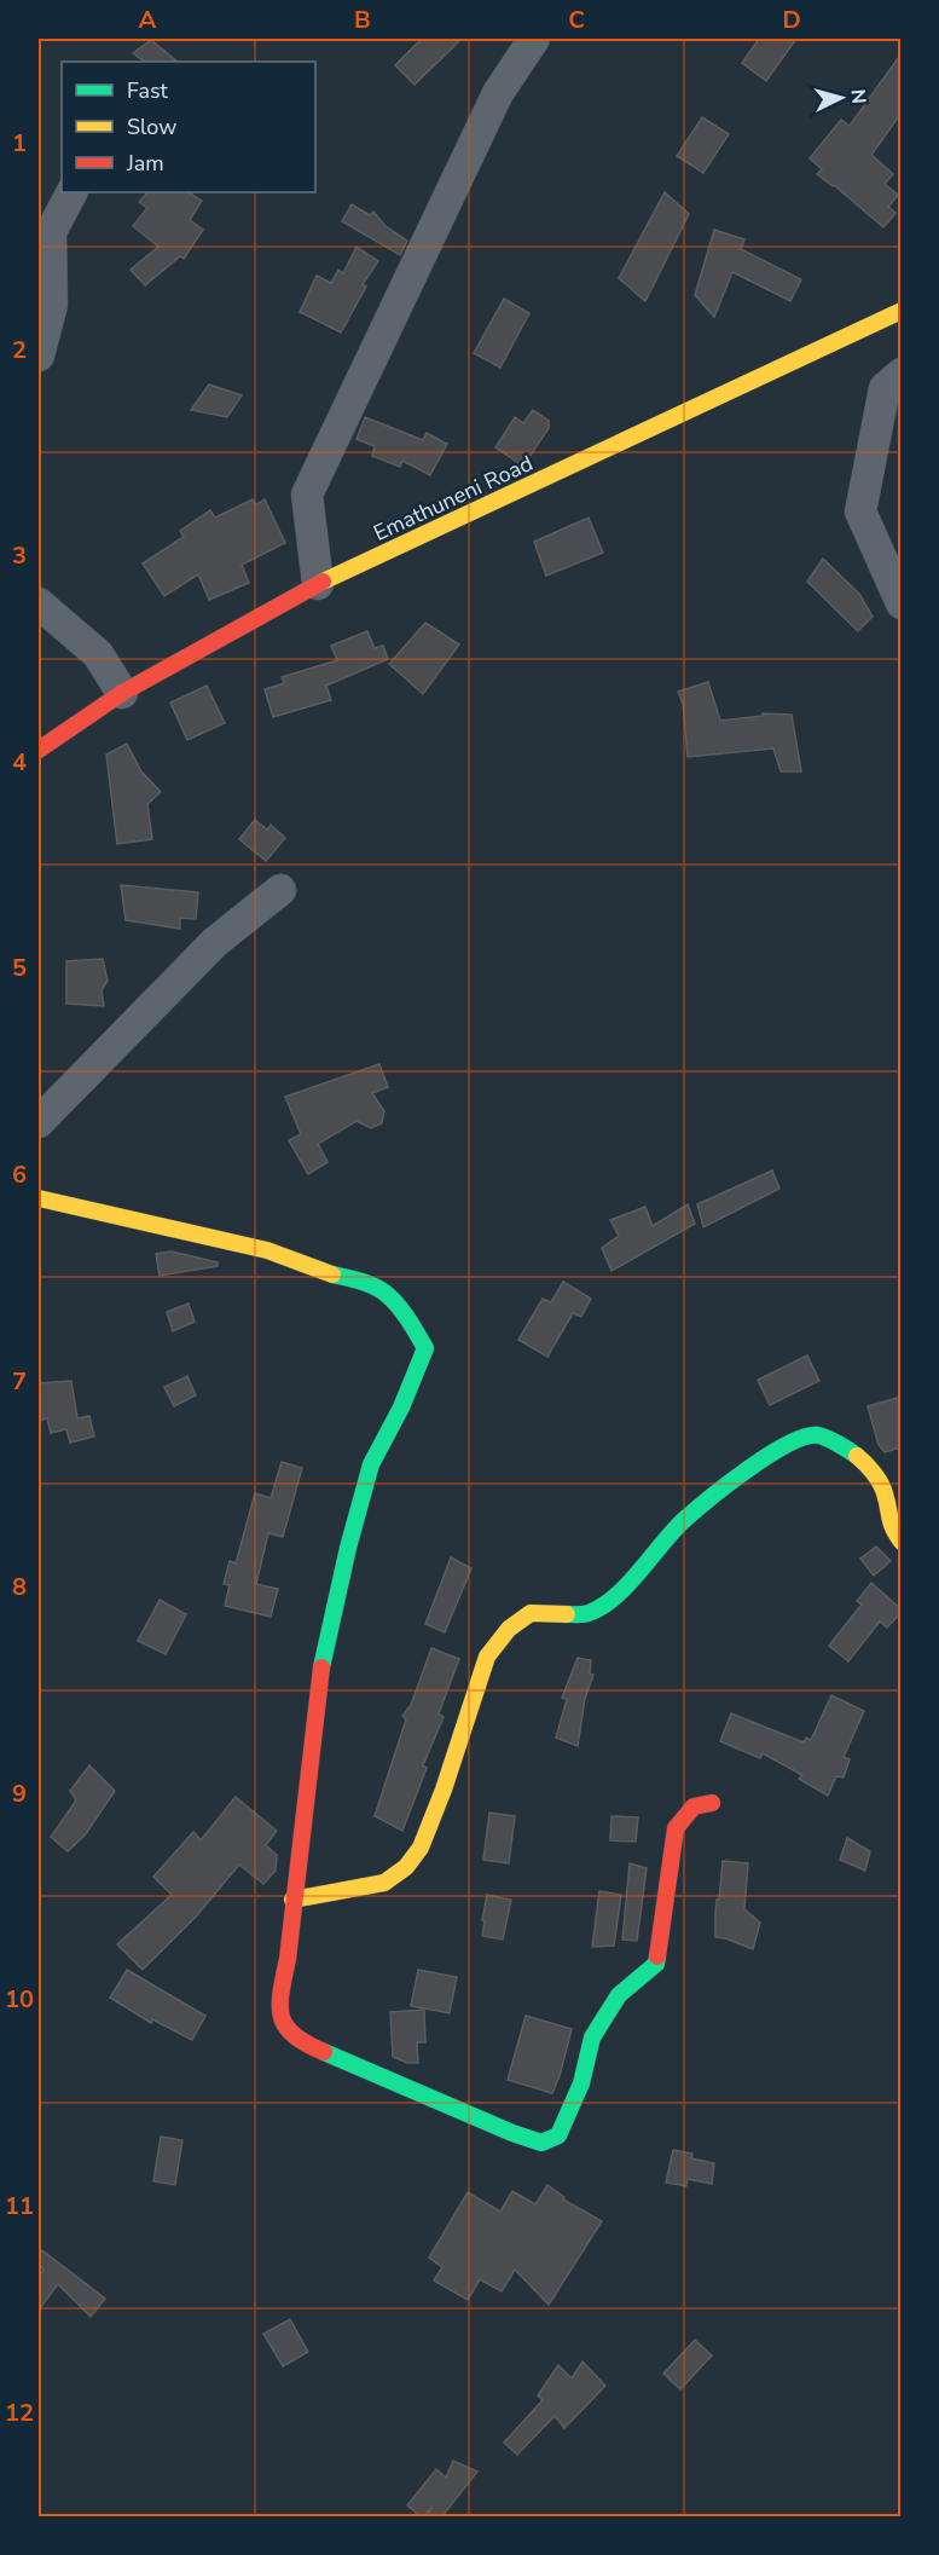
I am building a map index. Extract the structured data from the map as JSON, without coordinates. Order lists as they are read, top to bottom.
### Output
{
  "streets": {
    "street": ["Emathuneni Road"]
  },
  "legend": ["Fast", "Slow", "Jam"],
  "north": "right",
  "grid": {
    "columns": [
      "A",
      "B",
      "C",
      "D"
    ],
    "rows": [
      "1",
      "2",
      "3",
      "4",
      "5",
      "6",
      "7",
      "8",
      "9",
      "10",
      "11",
      "12"
    ]
  }
}
